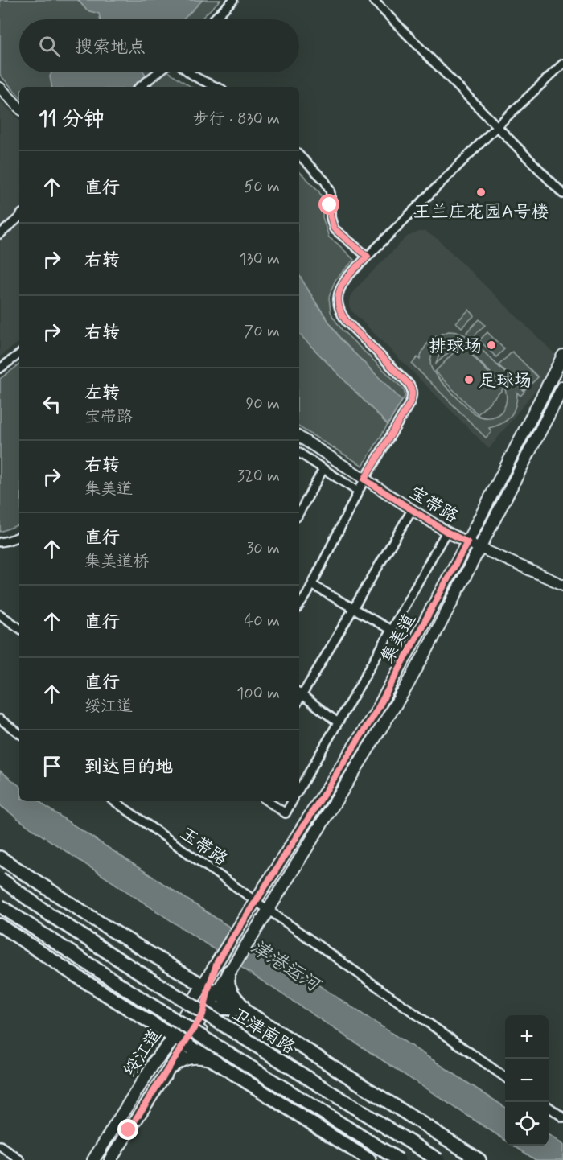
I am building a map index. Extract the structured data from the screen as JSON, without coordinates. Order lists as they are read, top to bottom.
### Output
{
  "streets": {
    "main road": ["集美道", "卫津南路", "绥江道"],
    "street": ["宝带路", "玉带路"]
  },
  "crossings": [
    ["宝带路", "集美道"],
    ["集美道", "玉带路"],
    ["集美道", "绥江道"]
  ],
  "water": ["津港运河"],
  "places": ["王兰庄花园A号楼", "排球场", "足球场"],
  "page": {
    "search": "搜索地点",
    "heading": ["11 分钟", "步行 · 830 m"],
    "list": [
      ["直行", "50 m"],
      ["右转", "130 m"],
      ["右转", "70 m"],
      ["左转", "宝带路", "90 m"],
      ["右转", "集美道", "320 m"],
      ["直行", "集美道桥", "30 m"],
      ["直行", "40 m"],
      ["直行", "绥江道", "100 m"],
      "到达目的地"
    ],
    "map_buttons": ["+", "−"]
  }
}
